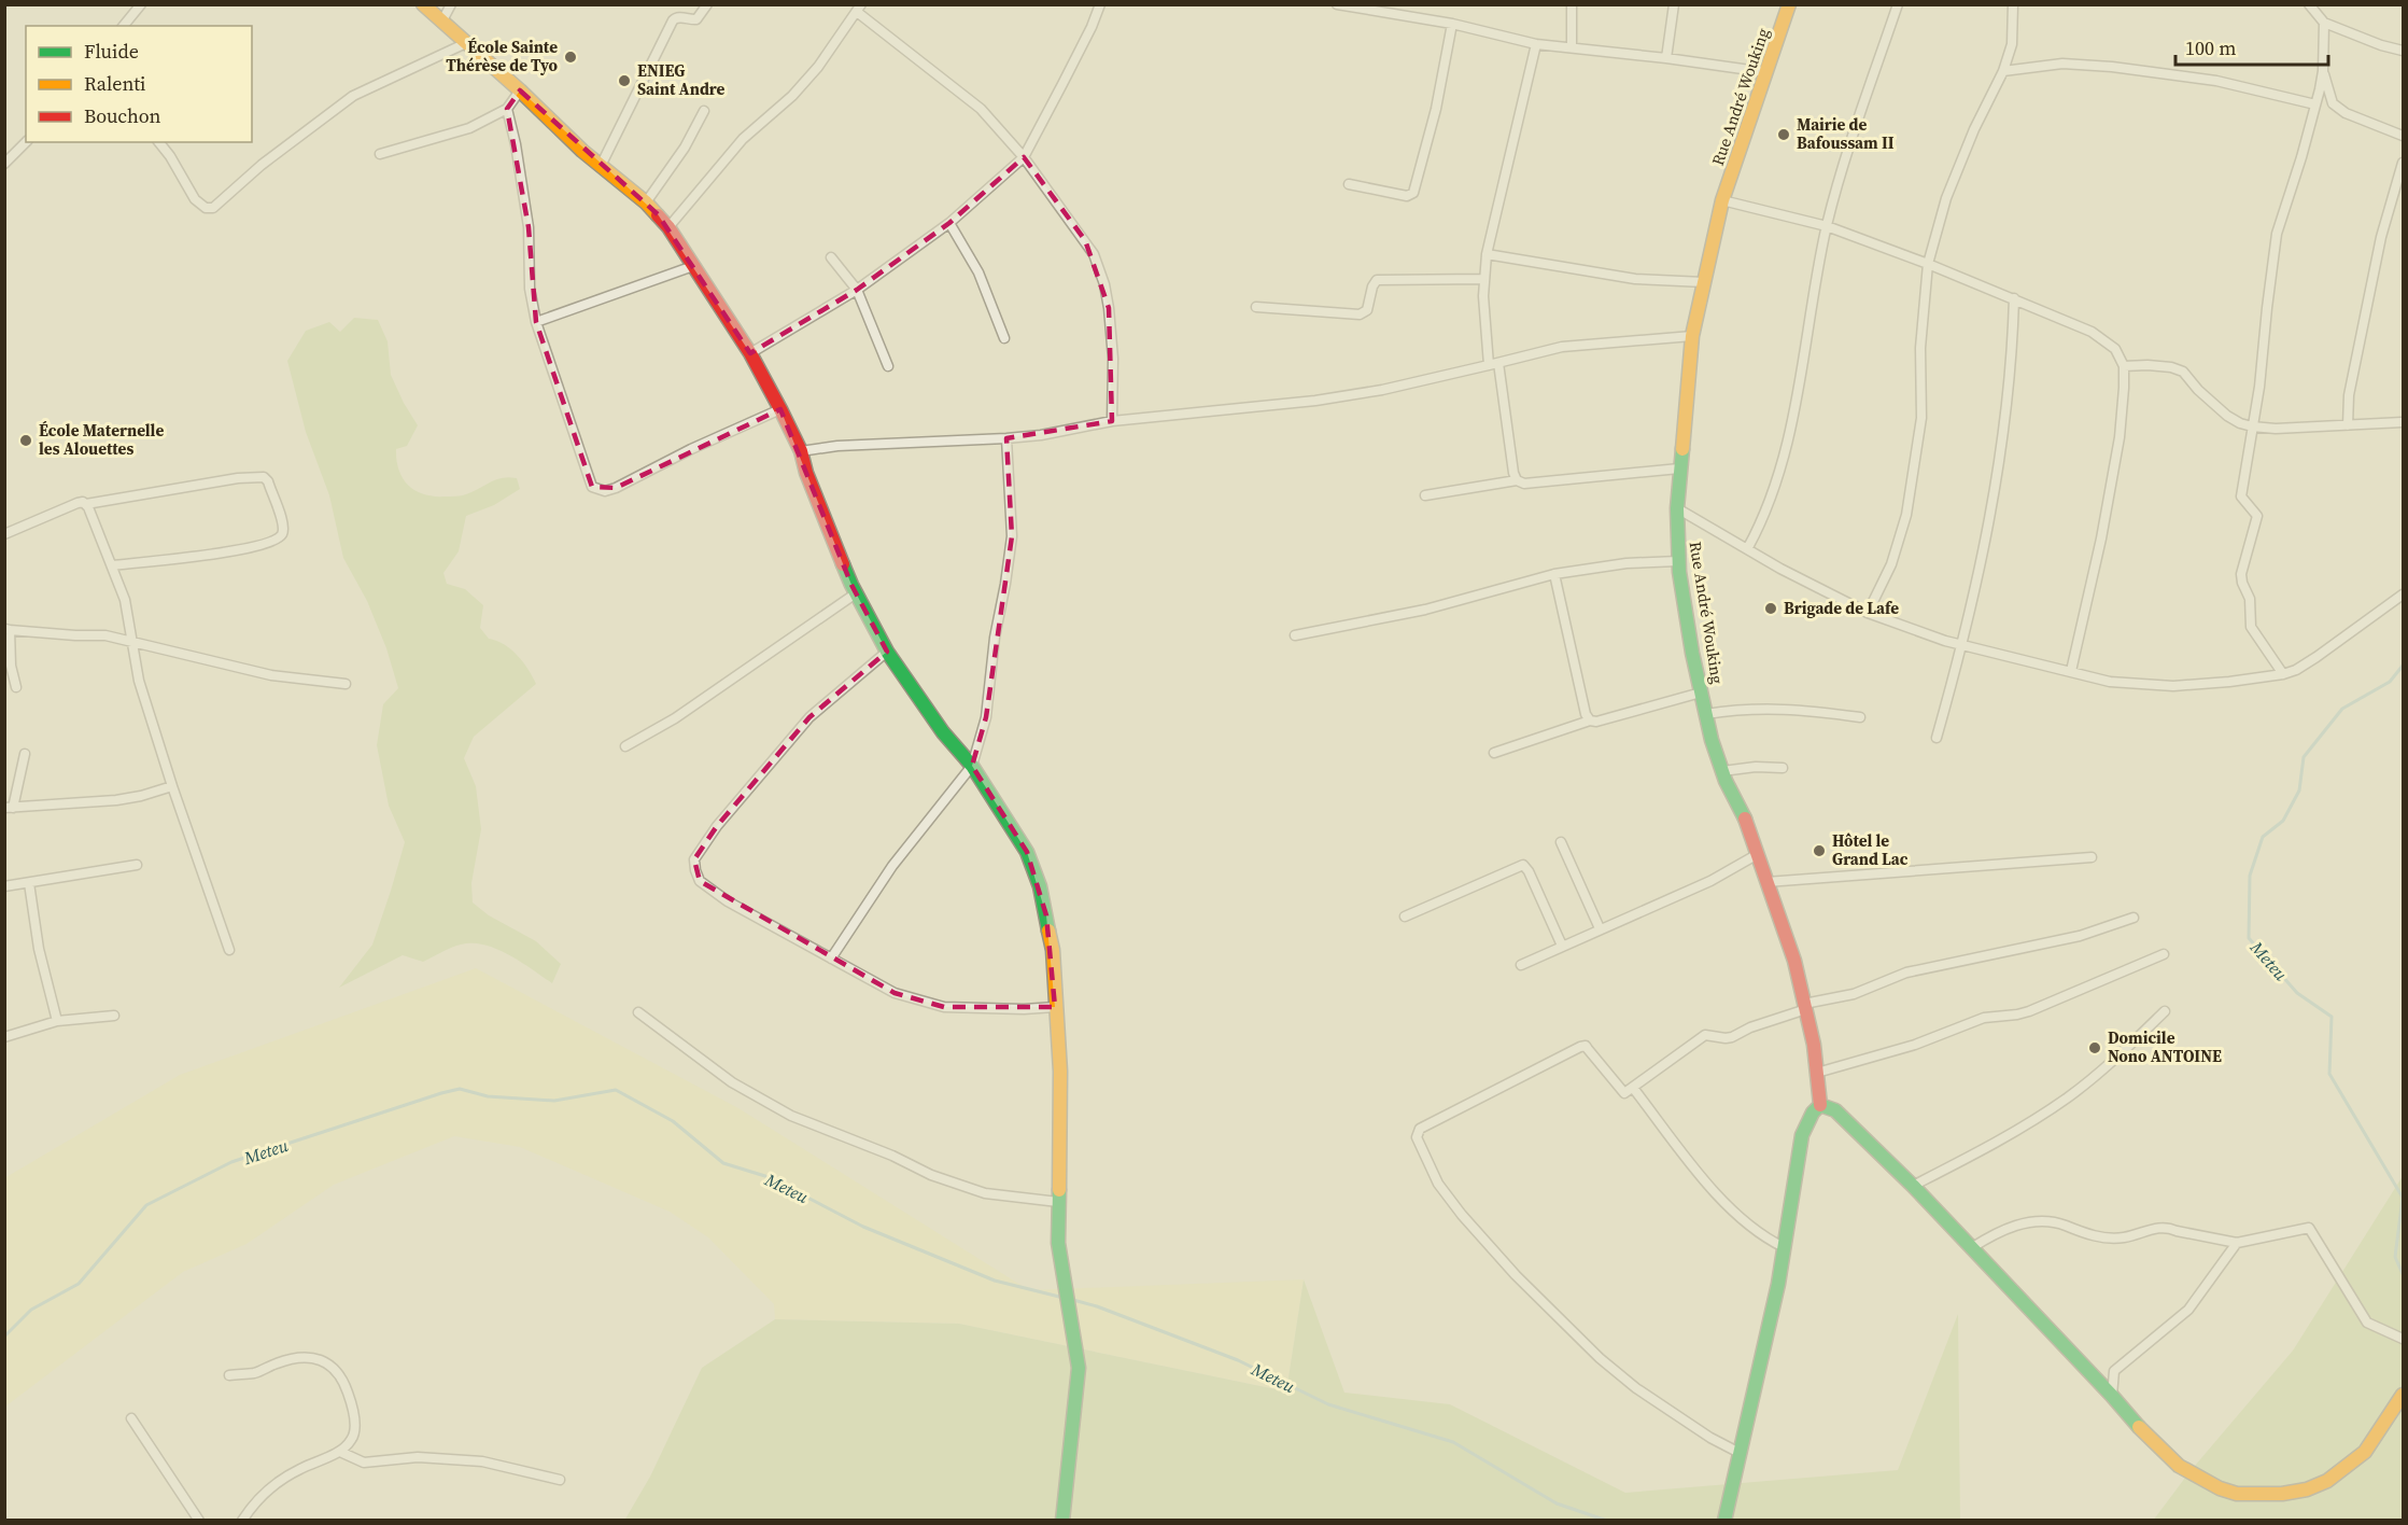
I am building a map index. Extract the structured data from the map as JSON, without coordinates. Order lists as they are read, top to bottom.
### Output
{
  "streets": {
    "street": ["Rue André Wouking"]
  },
  "water": ["Meteu"],
  "places": [
    "École Sainte Thérèse de Tyo",
    "ENIEG Saint Andre",
    "Mairie de Bafoussam II",
    "École Maternelle les Alouettes",
    "Brigade de Lafe",
    "Hôtel le Grand Lac",
    "Domicile Nono ANTOINE"
  ],
  "legend": ["Fluide", "Ralenti", "Bouchon"],
  "scale_bar": "100 m"
}
